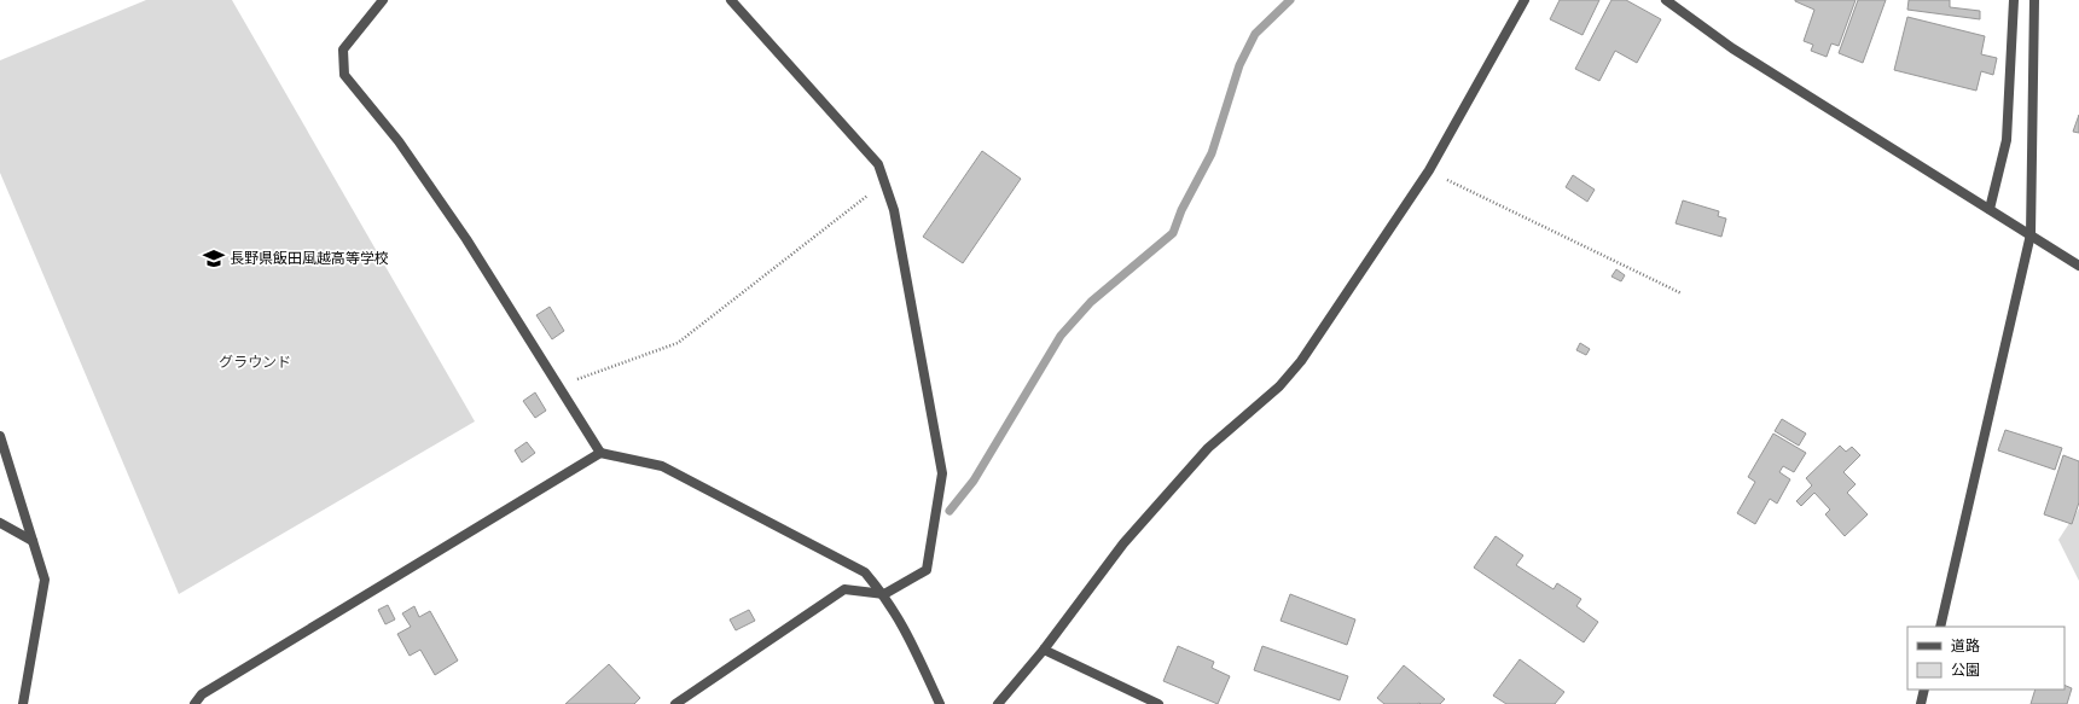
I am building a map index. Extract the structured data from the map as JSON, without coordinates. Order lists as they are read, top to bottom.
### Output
{
  "parks": ["グラウンド"],
  "places": {
    "school or university": ["長野県飯田風越高等学校"]
  },
  "legend": ["道路", "公園"]
}
